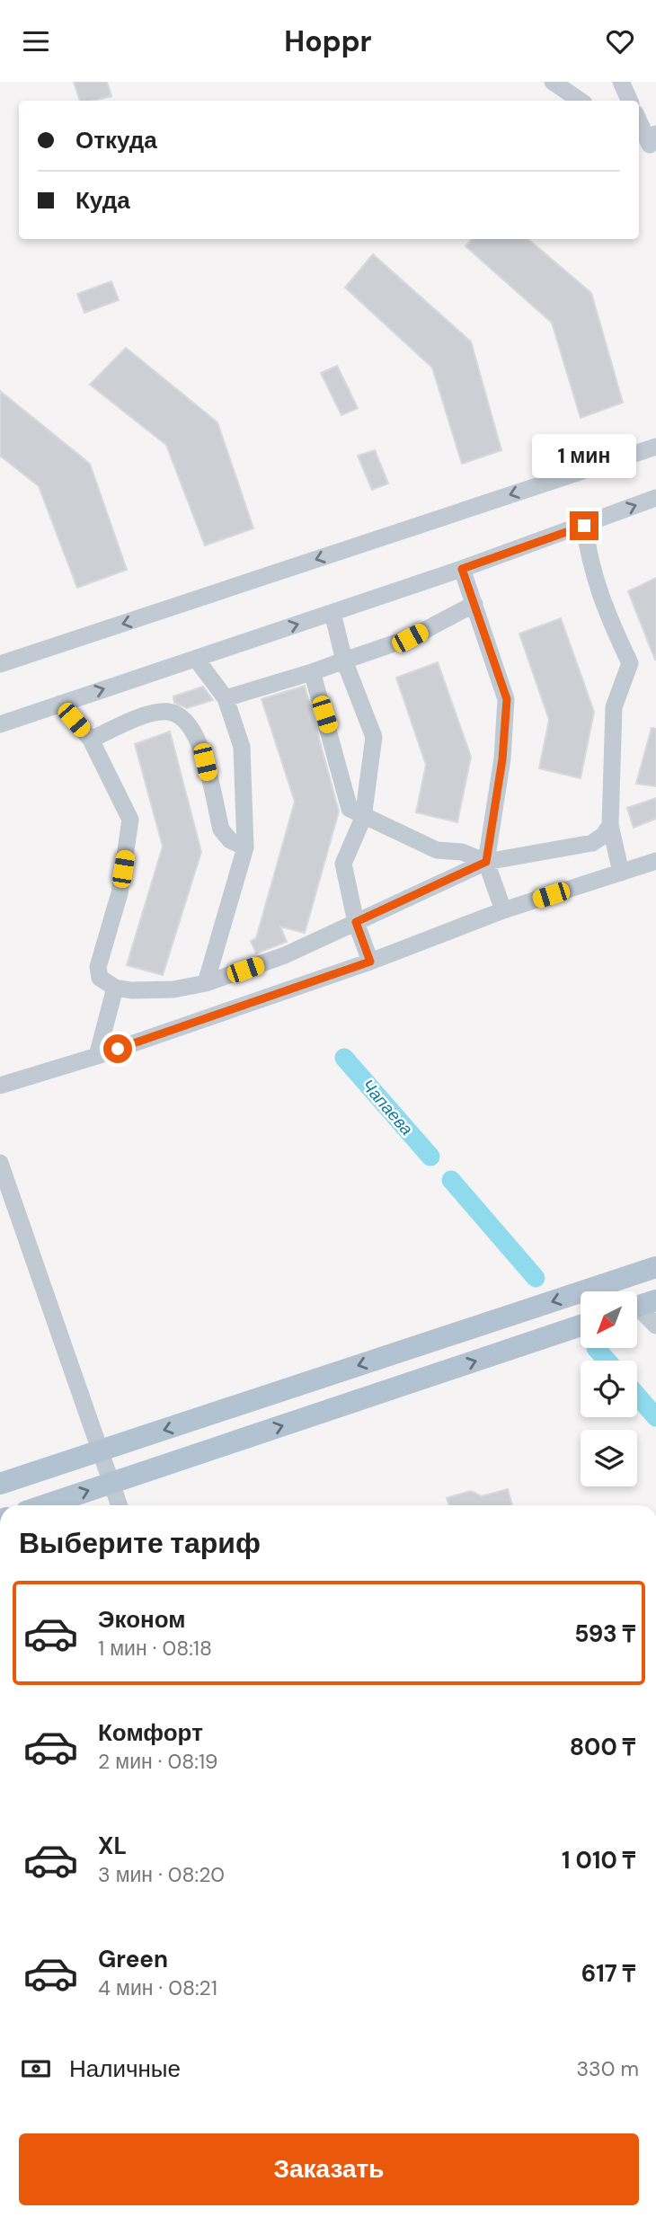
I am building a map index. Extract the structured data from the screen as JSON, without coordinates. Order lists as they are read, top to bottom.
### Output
{
  "water": ["Чапаева"],
  "north": "bottom left",
  "page": {
    "header": "Hoppr",
    "banner": ["Откуда", "Куда"],
    "bubble": "1 мин",
    "heading": "Выберите тариф",
    "list": [
      {
        "name": "Эконом",
        "note": "1 мин · 08:18",
        "value": "593 ₸"
      },
      {
        "name": "Комфорт",
        "note": "2 мин · 08:19",
        "value": "800 ₸"
      },
      {
        "name": "XL",
        "note": "3 мин · 08:20",
        "value": "1 010 ₸"
      },
      {
        "name": "Green",
        "note": "4 мин · 08:21",
        "value": "617 ₸"
      }
    ],
    "pay": ["Наличные", "330 m"],
    "buttons": "Заказать"
  }
}
